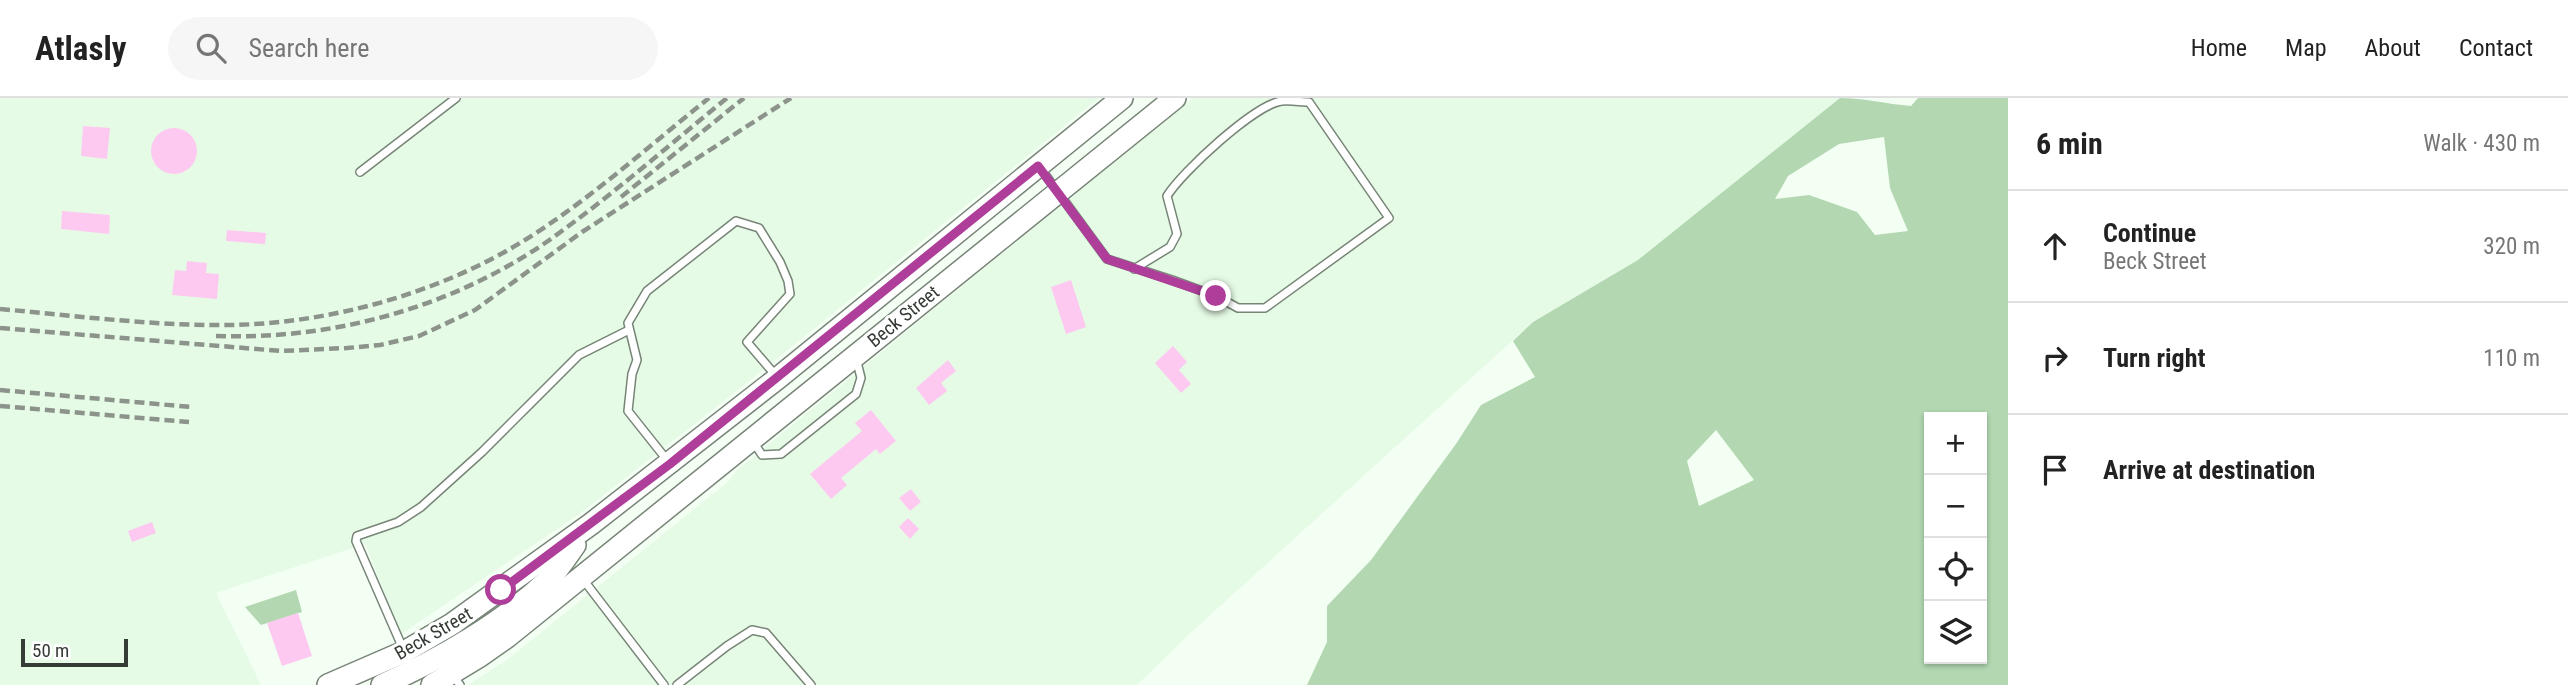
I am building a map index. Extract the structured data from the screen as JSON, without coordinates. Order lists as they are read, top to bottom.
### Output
{
  "streets": {
    "main road": ["Beck Street"]
  },
  "scale_bar": "50 m",
  "page": {
    "header": "Atlasly",
    "search": "Search here",
    "nav": [
      "Home",
      "Map",
      "About",
      "Contact"
    ],
    "heading": ["6 min", "Walk · 430 m"],
    "list": [
      ["Continue", "Beck Street", "320 m"],
      ["Turn right", "110 m"],
      "Arrive at destination"
    ],
    "map_buttons": ["+", "−"],
    "scale": "50 m"
  }
}
